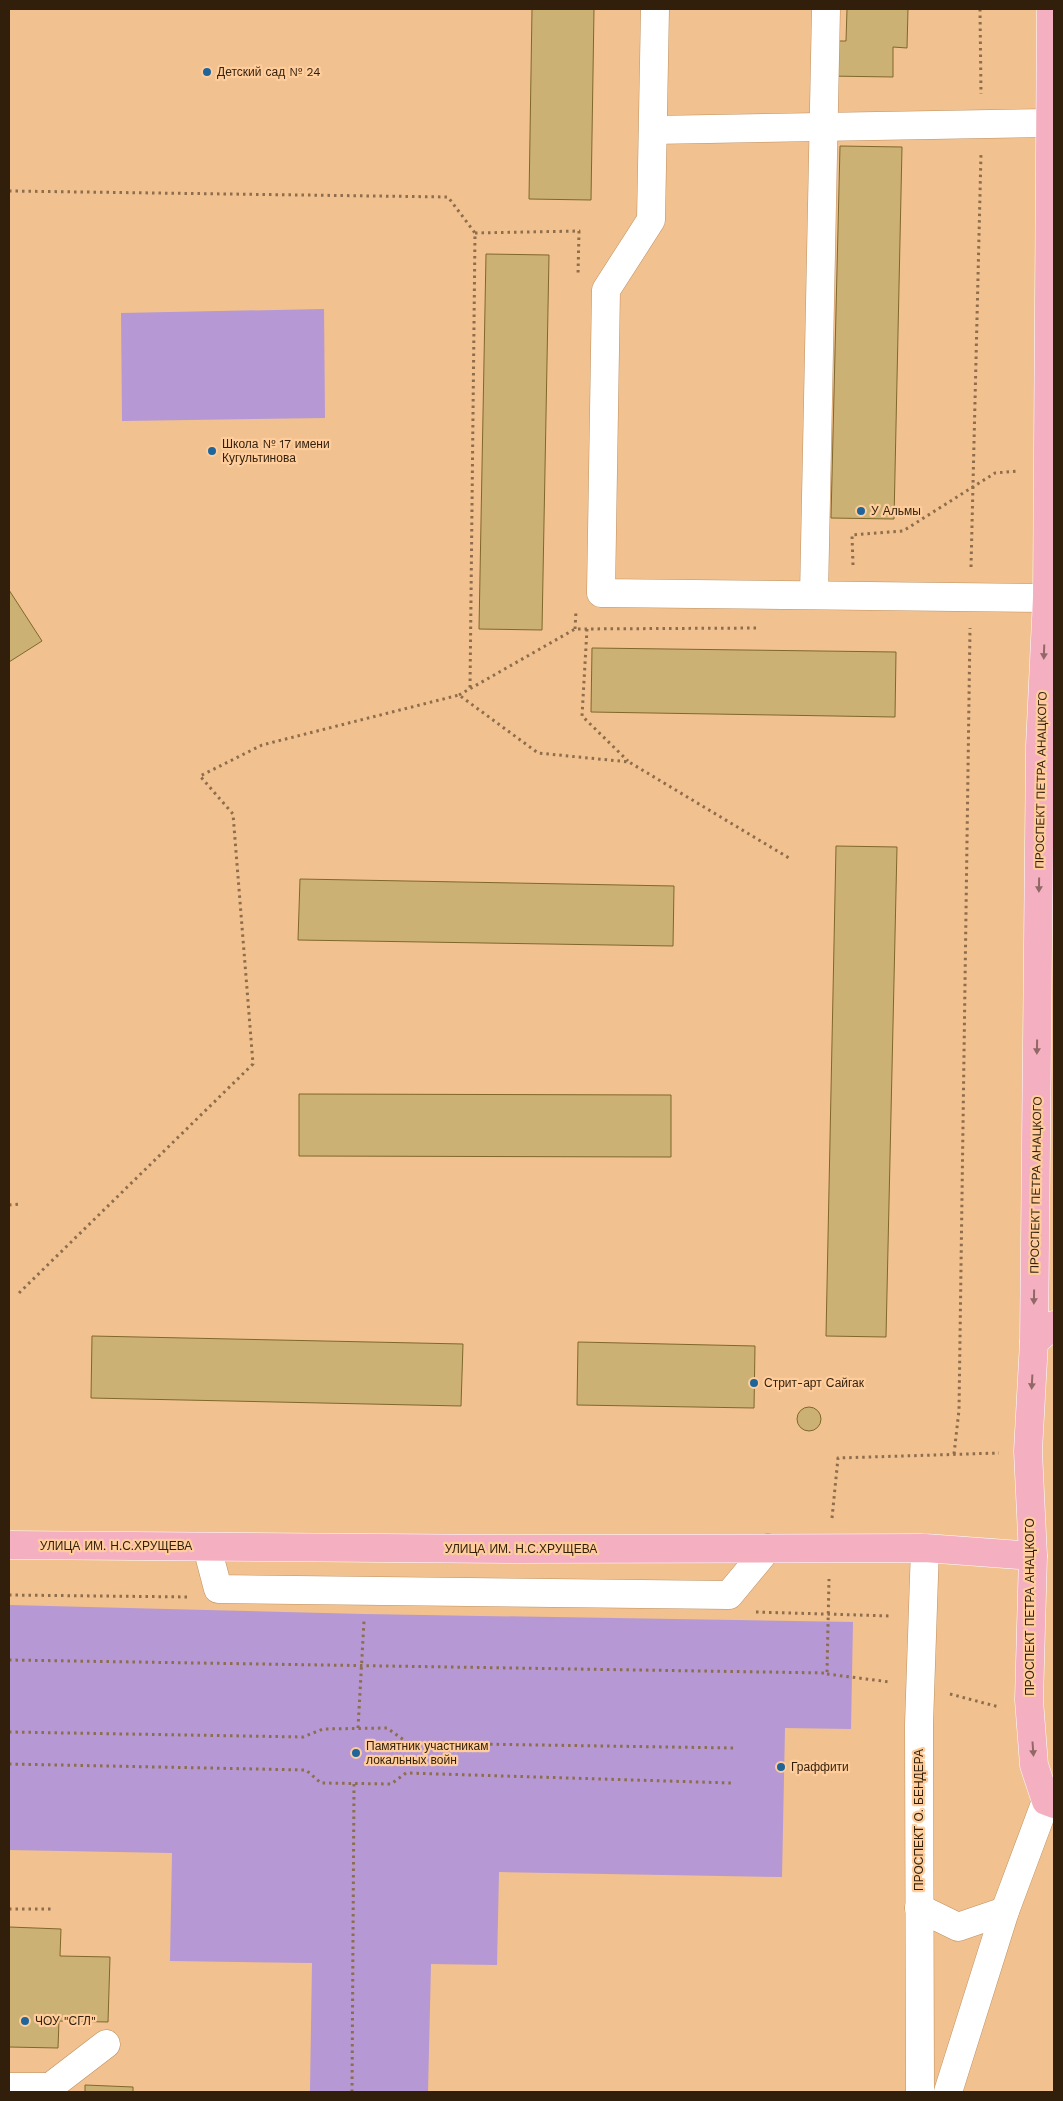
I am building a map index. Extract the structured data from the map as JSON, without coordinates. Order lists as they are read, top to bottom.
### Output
{
  "streets": {
    "main road": ["ПРОСПЕКТ ПЕТРА АНАЦКОГО", "УЛИЦА ИМ. Н.С.ХРУЩЕВА"],
    "street": ["ПРОСПЕКТ О. БЕНДЕРА"]
  },
  "crossings": [
    ["ПРОСПЕКТ ПЕТРА АНАЦКОГО", "УЛИЦА ИМ. Н.С.ХРУЩЕВА"],
    ["УЛИЦА ИМ. Н.С.ХРУЩЕВА", "ПРОСПЕКТ О. БЕНДЕРА"]
  ],
  "one_way": ["ПРОСПЕКТ ПЕТРА АНАЦКОГО"],
  "places": [
    "Детский сад № 24",
    "Школа № 17 имени Кугультинова",
    "У Альмы",
    "Стрит-арт Сайгак",
    "Памятник участникам локальных войн",
    "Граффити",
    "ЧОУ \"СГЛ\""
  ]
}
